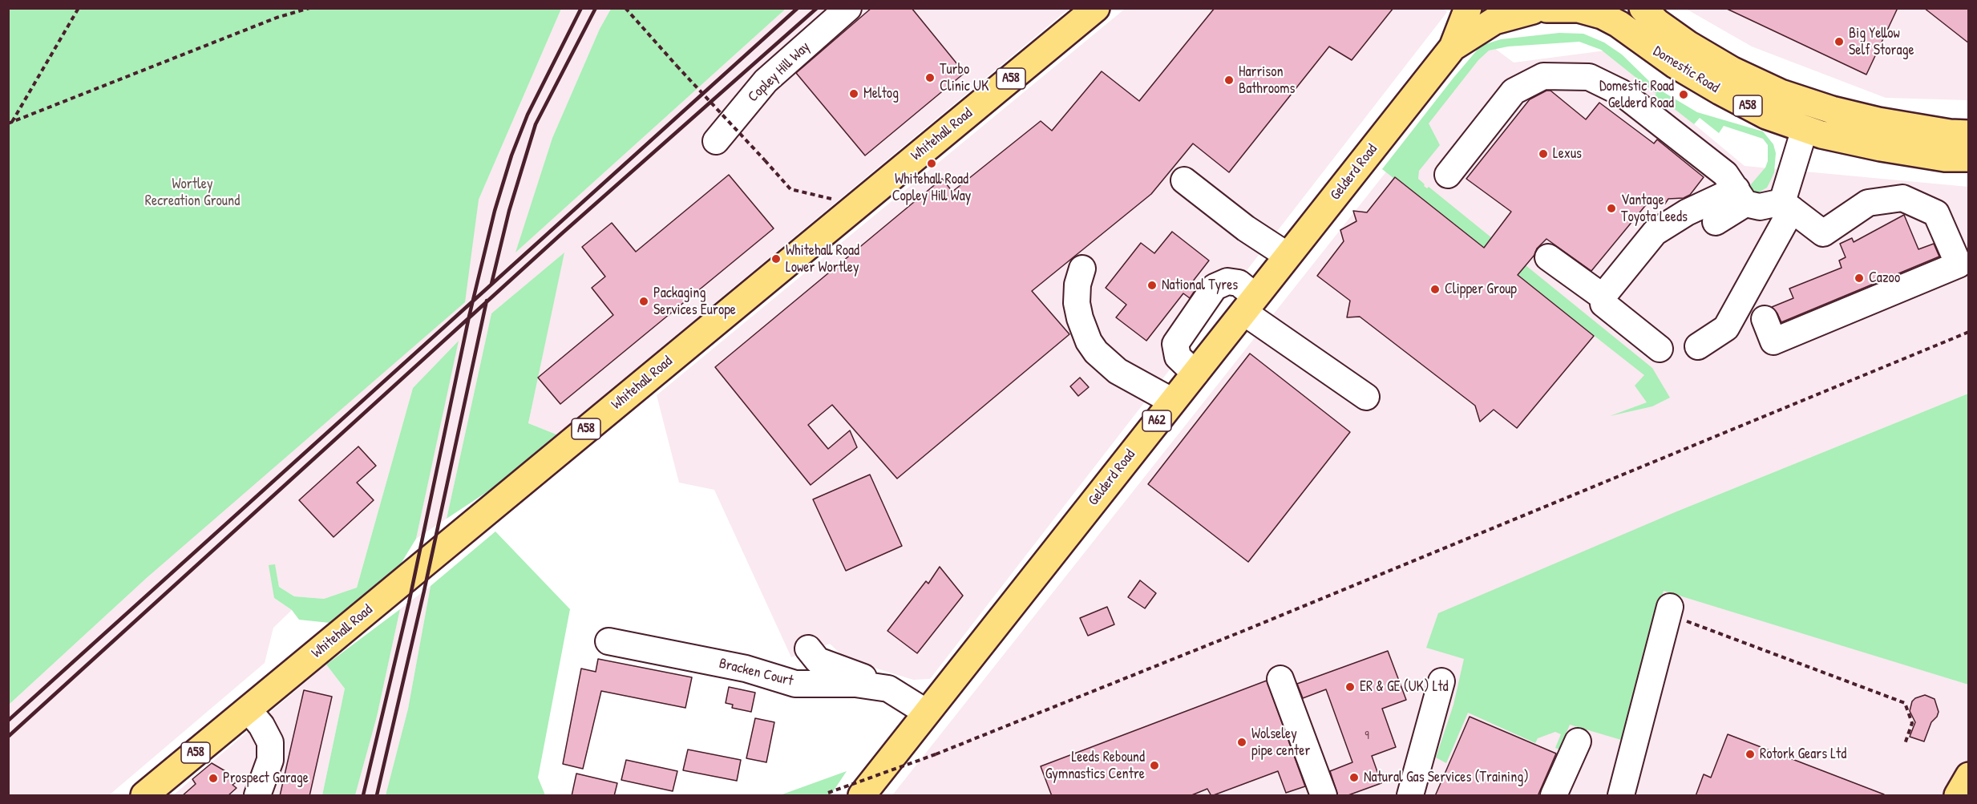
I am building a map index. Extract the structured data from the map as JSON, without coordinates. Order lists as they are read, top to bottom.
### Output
{
  "streets": {
    "main road": [
      "Domestic Road",
      "A58",
      "Whitehall Road",
      "Gelderd Road",
      "A62"
    ],
    "street": ["Copley Hill Way", "Bracken Court"]
  },
  "crossings": [
    ["Domestic Road", "Gelderd Road"],
    ["Gelderd Road", "Bracken Court"]
  ],
  "parks": ["Wortley Recreation Ground"],
  "places": [
    "Big Yellow Self Storage",
    "Turbo Clinic UK",
    "Harrison Bathrooms",
    "Meltog",
    "Domestic Road Gelderd Road",
    "Lexus",
    "Whitehall Road Copley Hill Way",
    "Vantage Toyota Leeds",
    "Whitehall Road Lower Wortley",
    "Cazoo",
    "National Tyres",
    "Clipper Group",
    "Packaging Services Europe",
    "ER & GE (UK) Ltd",
    "Wolseley pipe center",
    "Rotork Gears Ltd",
    "Leeds Rebound Gymnastics Centre",
    "Natural Gas Services (Training)",
    "Prospect Garage"
  ],
  "house_numbers": ["9"]
}
